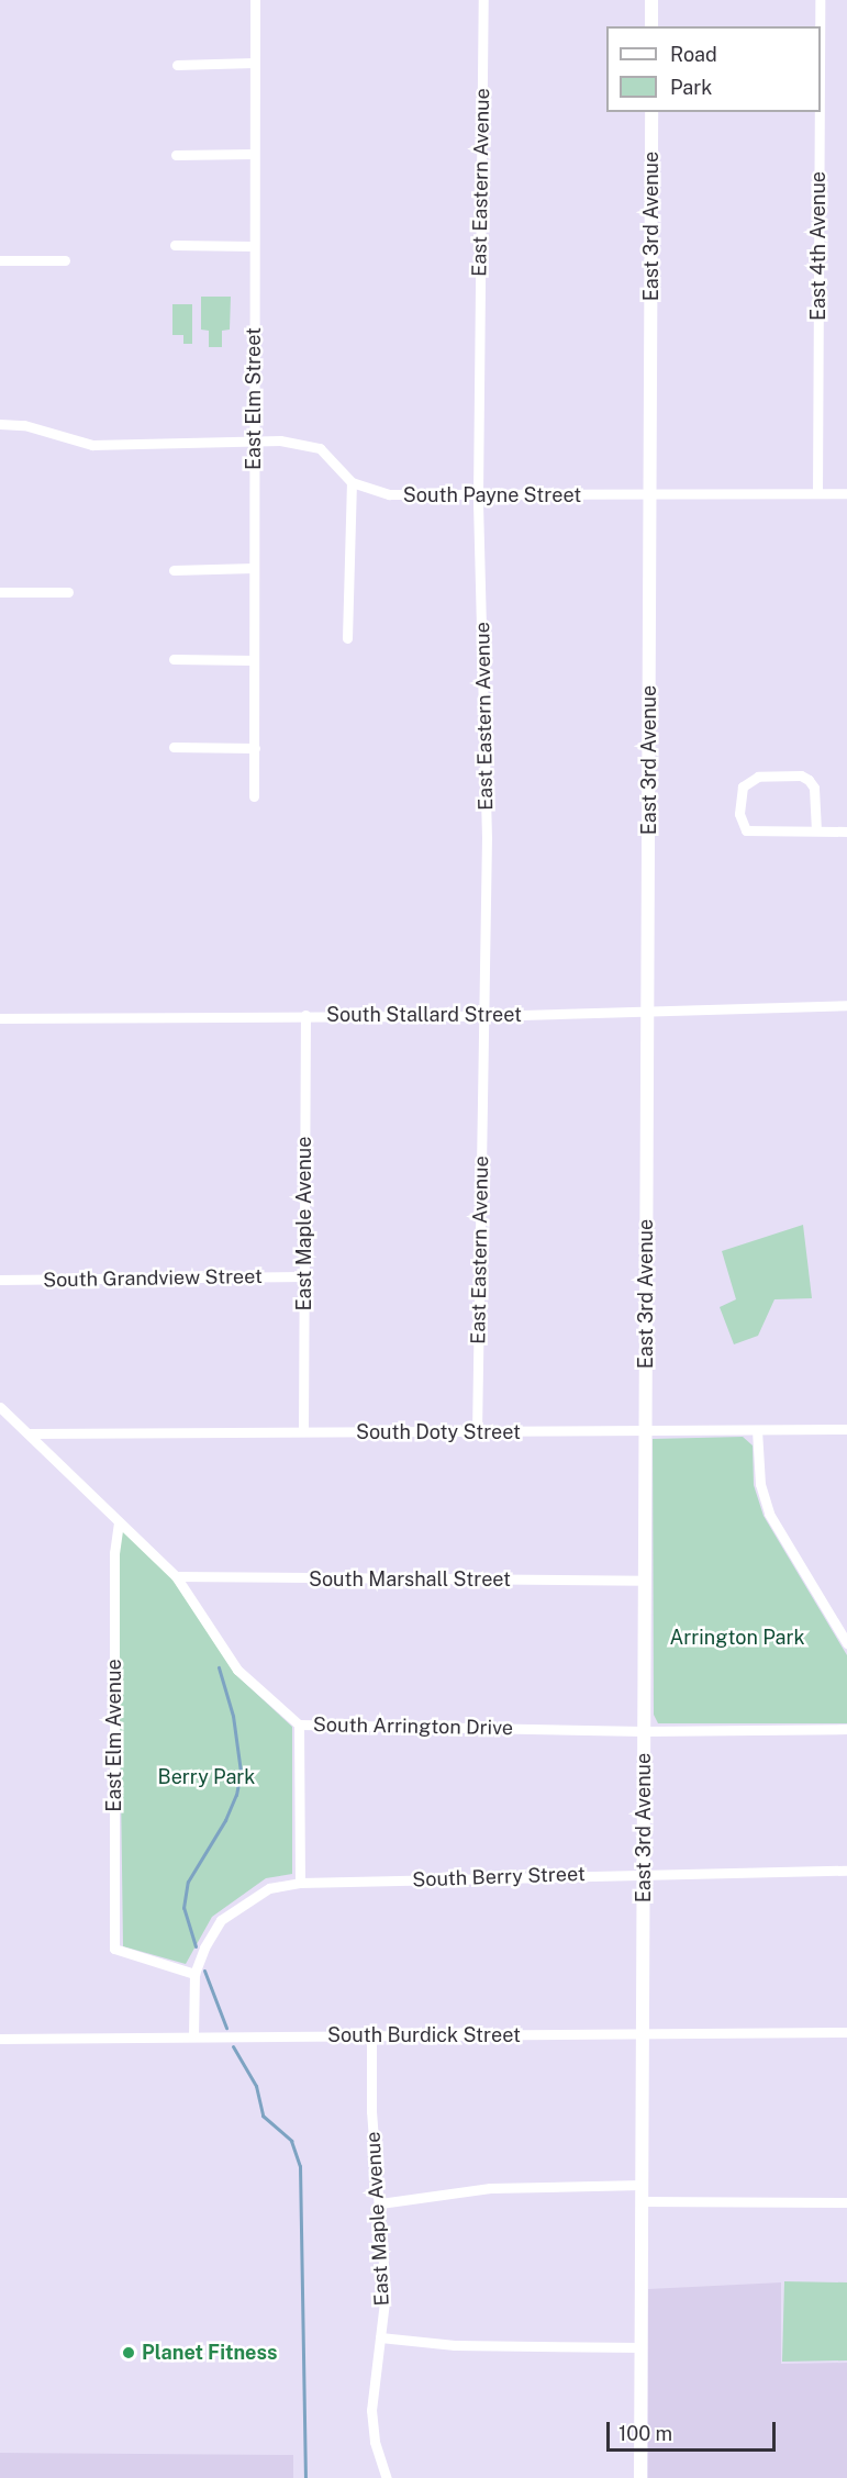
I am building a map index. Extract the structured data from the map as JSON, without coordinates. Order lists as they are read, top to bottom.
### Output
{
  "streets": {
    "street": [
      "East Eastern Avenue",
      "East 3rd Avenue",
      "East 4th Avenue",
      "East Elm Street",
      "South Payne Street",
      "South Stallard Street",
      "East Maple Avenue",
      "South Grandview Street",
      "South Doty Street",
      "South Marshall Street",
      "South Arrington Drive",
      "East Elm Avenue",
      "South Berry Street",
      "South Burdick Street"
    ]
  },
  "crossings": [
    ["East Eastern Avenue", "South Payne Street"],
    ["East Eastern Avenue", "South Stallard Street"],
    ["East Eastern Avenue", "South Doty Street"],
    ["East 3rd Avenue", "South Payne Street"],
    ["East 3rd Avenue", "South Stallard Street"],
    ["East 3rd Avenue", "South Doty Street"],
    ["East 3rd Avenue", "South Marshall Street"],
    ["East 3rd Avenue", "South Arrington Drive"],
    ["East 3rd Avenue", "South Berry Street"],
    ["East 3rd Avenue", "South Burdick Street"],
    ["East 4th Avenue", "South Payne Street"],
    ["East Elm Street", "South Payne Street"],
    ["South Stallard Street", "East Maple Avenue"],
    ["East Maple Avenue", "South Grandview Street"],
    ["East Maple Avenue", "South Doty Street"],
    ["East Maple Avenue", "South Burdick Street"],
    ["South Doty Street", "South Arrington Drive"],
    ["South Marshall Street", "South Arrington Drive"],
    ["South Arrington Drive", "East Elm Avenue"],
    ["East Elm Avenue", "South Berry Street"],
    ["South Berry Street", "South Burdick Street"]
  ],
  "parks": ["Arrington Park", "Berry Park"],
  "places": ["Planet Fitness"],
  "legend": ["Road", "Park"],
  "scale_bar": "100 m"
}
